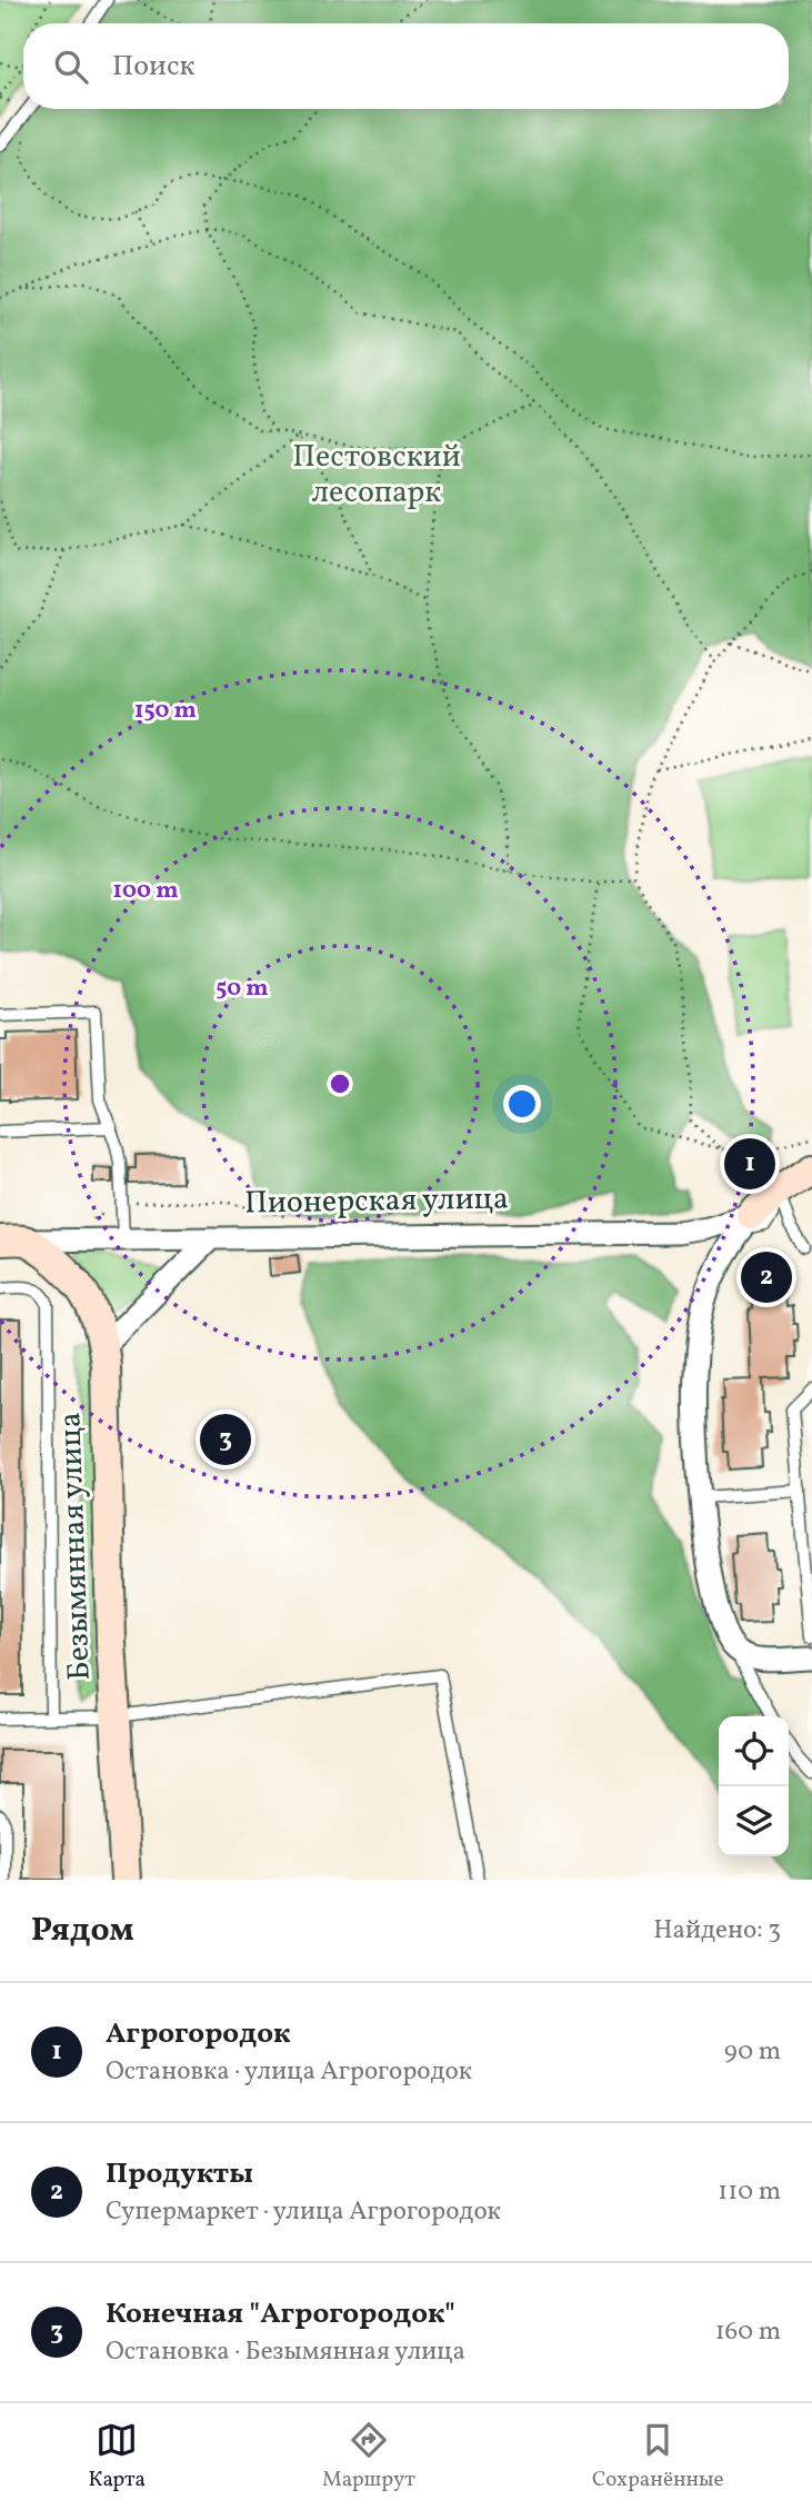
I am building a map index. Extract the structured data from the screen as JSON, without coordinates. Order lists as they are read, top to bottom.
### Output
{
  "streets": {
    "street": ["Пионерская улица", "Безымянная улица"]
  },
  "crossings": [
    ["Пионерская улица", "Безымянная улица"]
  ],
  "parks": ["Пестовский лесопарк"],
  "page": {
    "search": "Поиск",
    "pins": ["1", "2", "3"],
    "heading": ["Рядом", "Найдено: 3"],
    "list": [
      {
        "mark": "1",
        "name": "Агрогородок",
        "note": "Остановка · улица Агрогородок",
        "value": "90 m"
      },
      {
        "mark": "2",
        "name": "Продукты",
        "note": "Супермаркет · улица Агрогородок",
        "value": "110 m"
      },
      {
        "mark": "3",
        "name": "Конечная \"Агрогородок\"",
        "note": "Остановка · Безымянная улица",
        "value": "160 m"
      }
    ],
    "nav": ["Карта", "Маршрут", "Сохранённые"]
  },
  "rings": ["150 m", "100 m", "50 m"]
}
